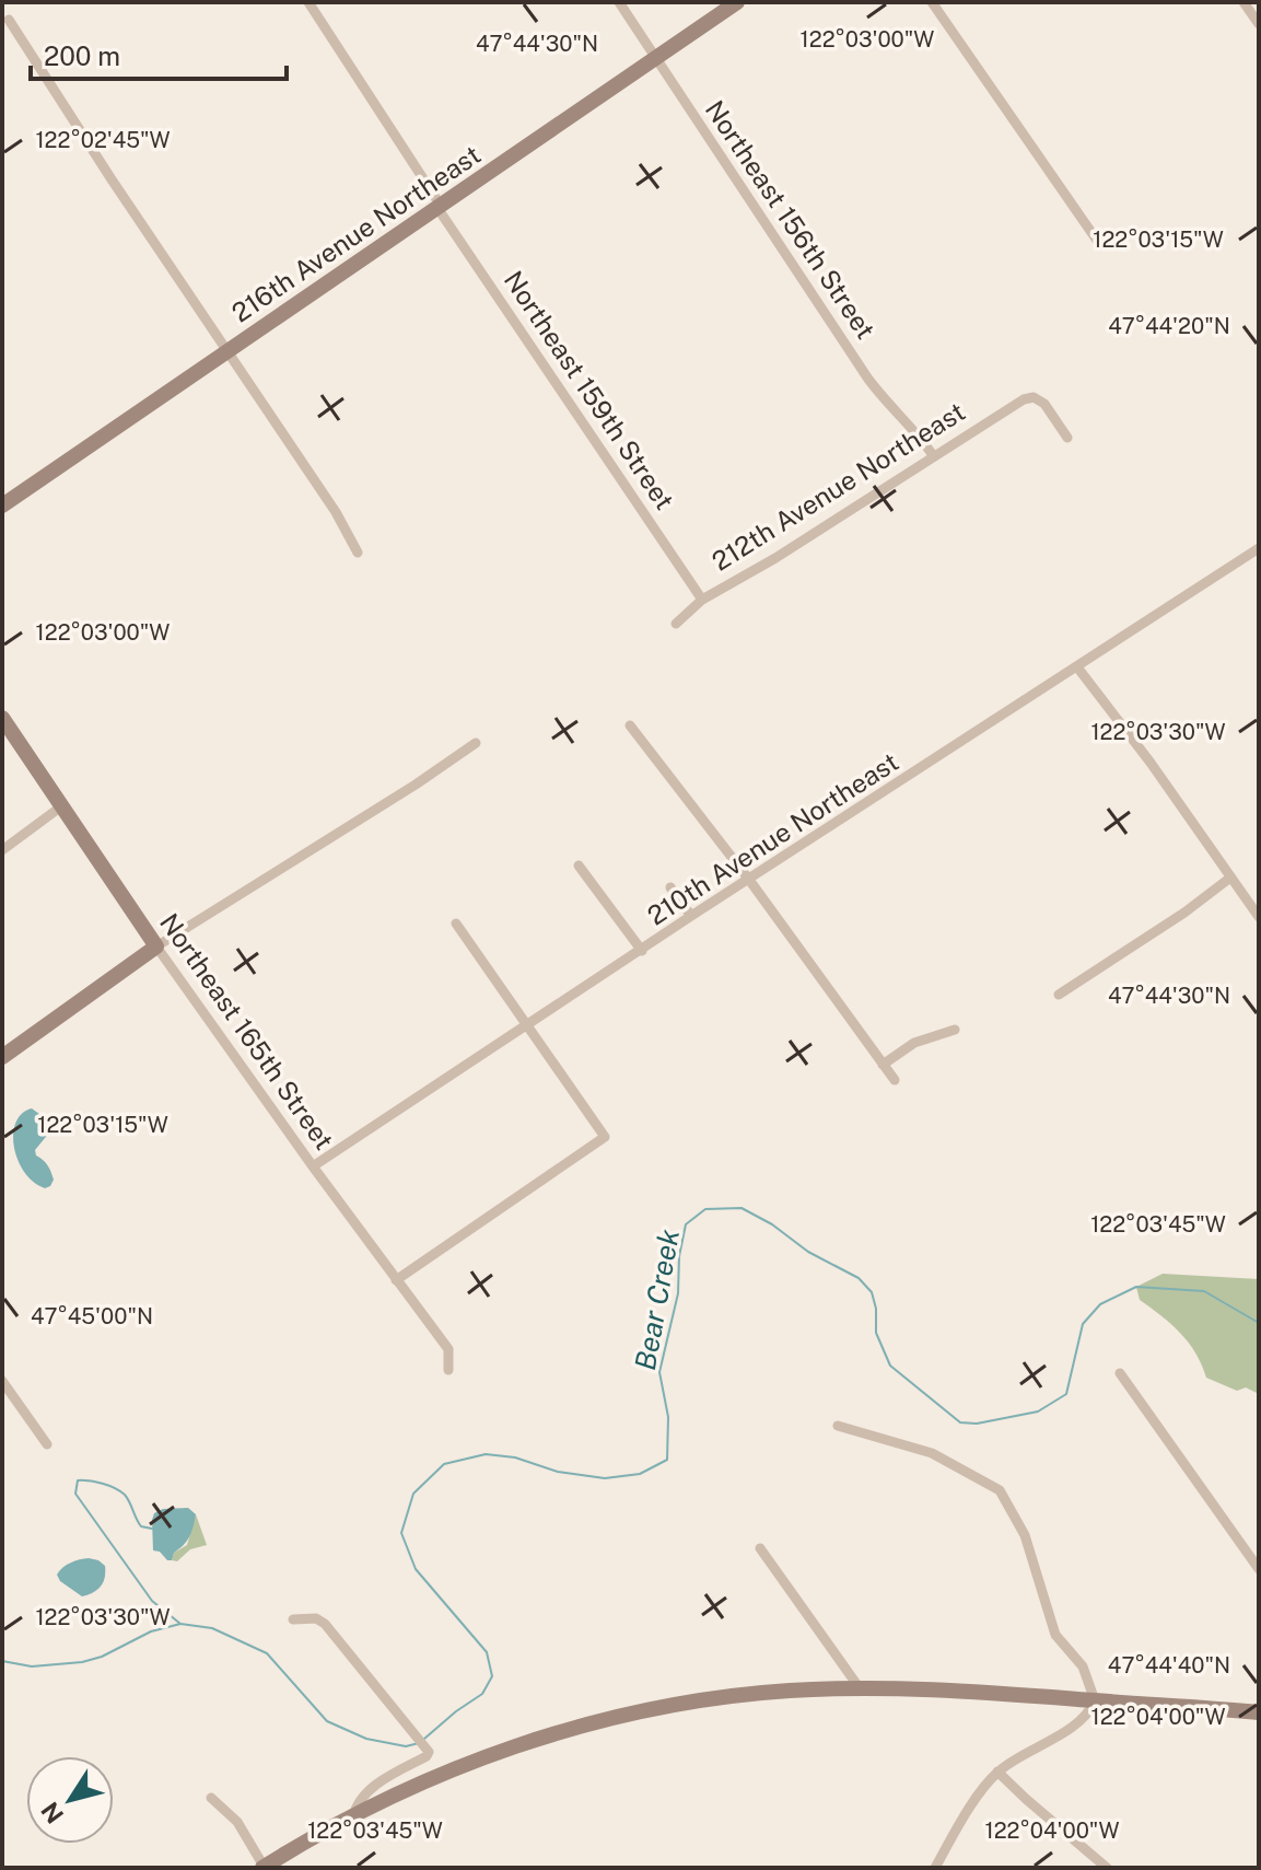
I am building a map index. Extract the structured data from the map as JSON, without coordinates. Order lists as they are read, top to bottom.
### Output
{
  "streets": {
    "street": [
      "Northeast 156th Street",
      "216th Avenue Northeast",
      "Northeast 159th Street",
      "212th Avenue Northeast",
      "210th Avenue Northeast",
      "Northeast 165th Street"
    ]
  },
  "crossings": [
    ["Northeast 156th Street", "216th Avenue Northeast"],
    ["Northeast 156th Street", "212th Avenue Northeast"],
    ["216th Avenue Northeast", "Northeast 159th Street"],
    ["Northeast 159th Street", "212th Avenue Northeast"],
    ["210th Avenue Northeast", "Northeast 165th Street"]
  ],
  "water": ["Bear Creek"],
  "scale_bar": "200 m",
  "north": "bottom left",
  "coordinates": [
    "122°03'00\"W",
    "47°44'30\"N",
    "122°02'45\"W",
    "122°03'15\"W",
    "47°44'20\"N",
    "122°03'30\"W",
    "122°03'45\"W",
    "47°45'00\"N",
    "47°44'40\"N",
    "122°04'00\"W"
  ]
}
